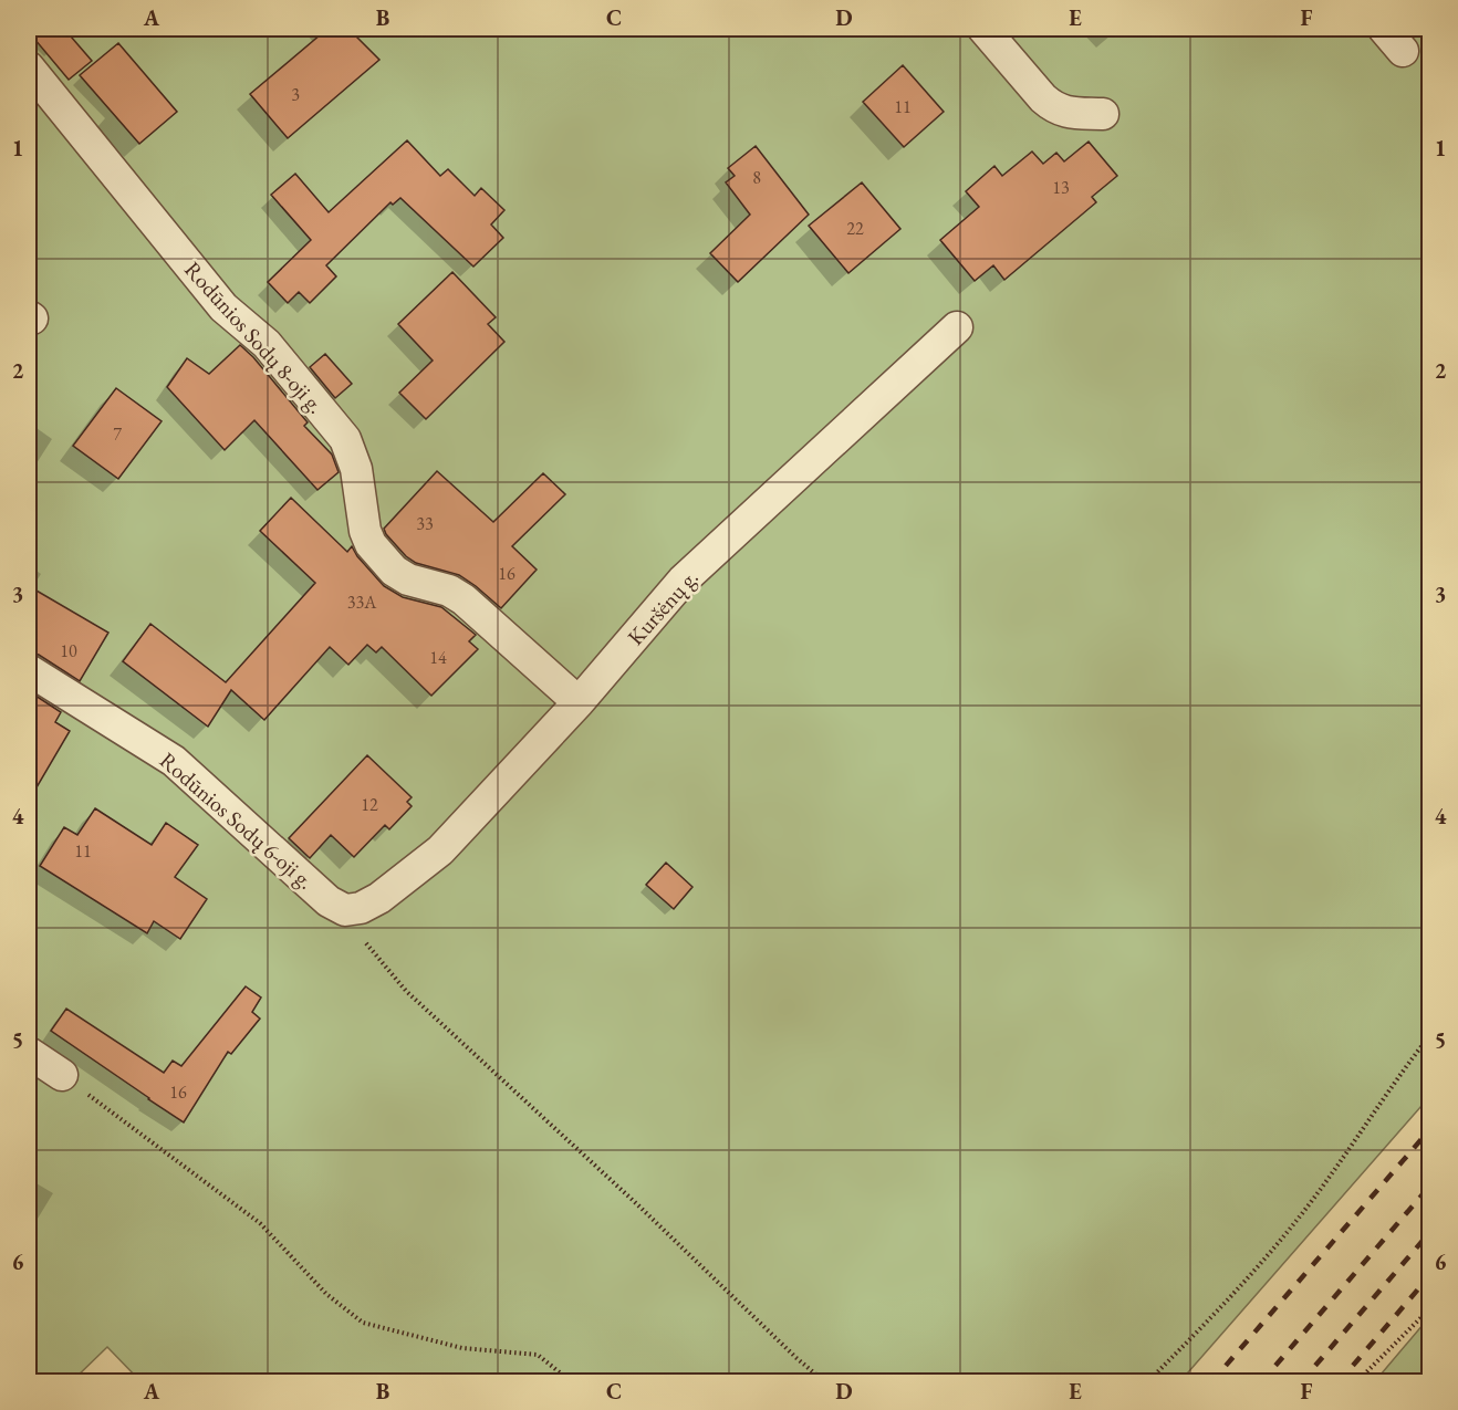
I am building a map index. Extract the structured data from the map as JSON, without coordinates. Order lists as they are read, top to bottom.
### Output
{
  "streets": {
    "street": ["Rodūnios Sodų 8-oji g.", "Kuršėnų g.", "Rodūnios Sodų 6-oji g."]
  },
  "crossings": [
    ["Rodūnios Sodų 8-oji g.", "Kuršėnų g."],
    ["Kuršėnų g.", "Rodūnios Sodų 6-oji g."]
  ],
  "house_numbers": [
    "3",
    "11",
    "8",
    "13",
    "22",
    "7",
    "33",
    "16",
    "33A",
    "10",
    "14",
    "12",
    "11",
    "16"
  ],
  "grid": {
    "columns": [
      "A",
      "B",
      "C",
      "D",
      "E",
      "F"
    ],
    "rows": [
      "1",
      "2",
      "3",
      "4",
      "5",
      "6"
    ]
  }
}
